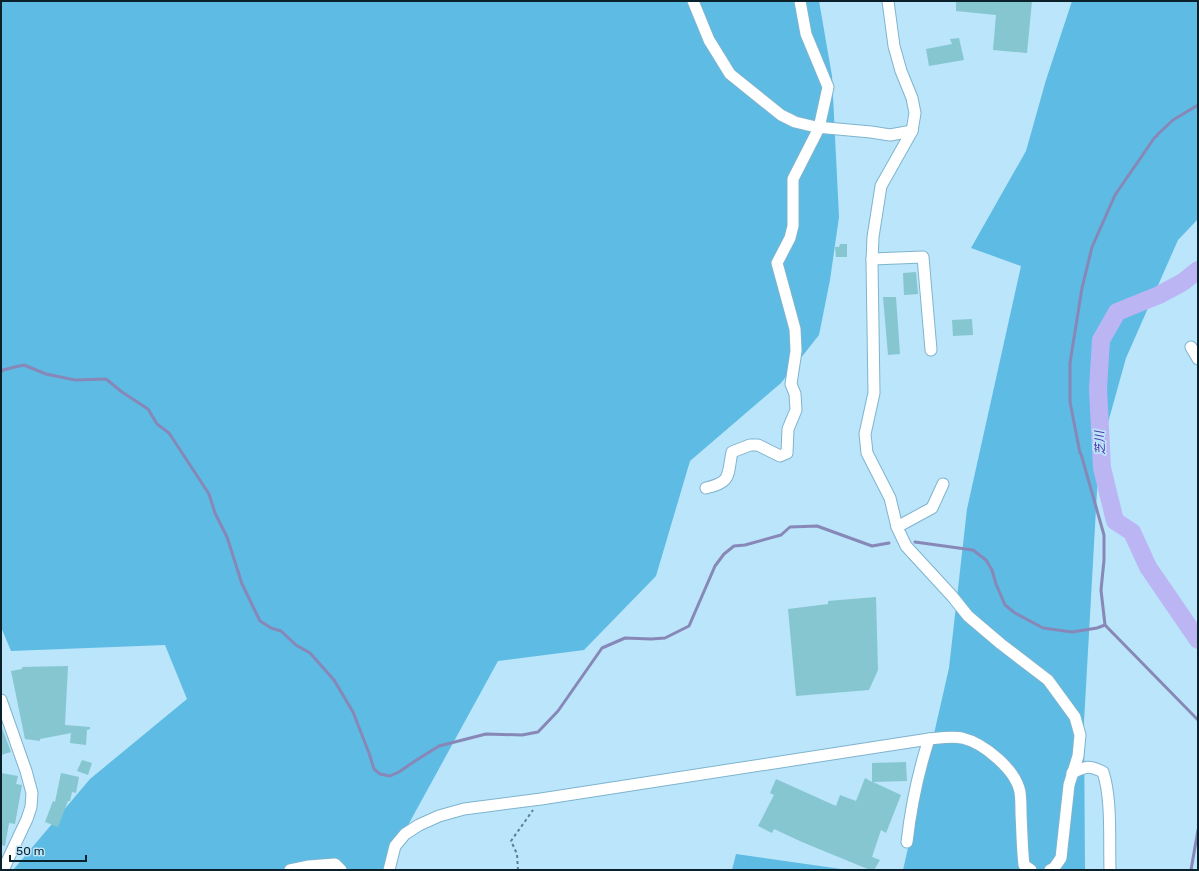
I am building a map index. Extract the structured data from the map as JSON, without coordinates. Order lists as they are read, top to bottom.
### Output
{
  "water": ["芝川"],
  "scale_bar": "50 m"
}
